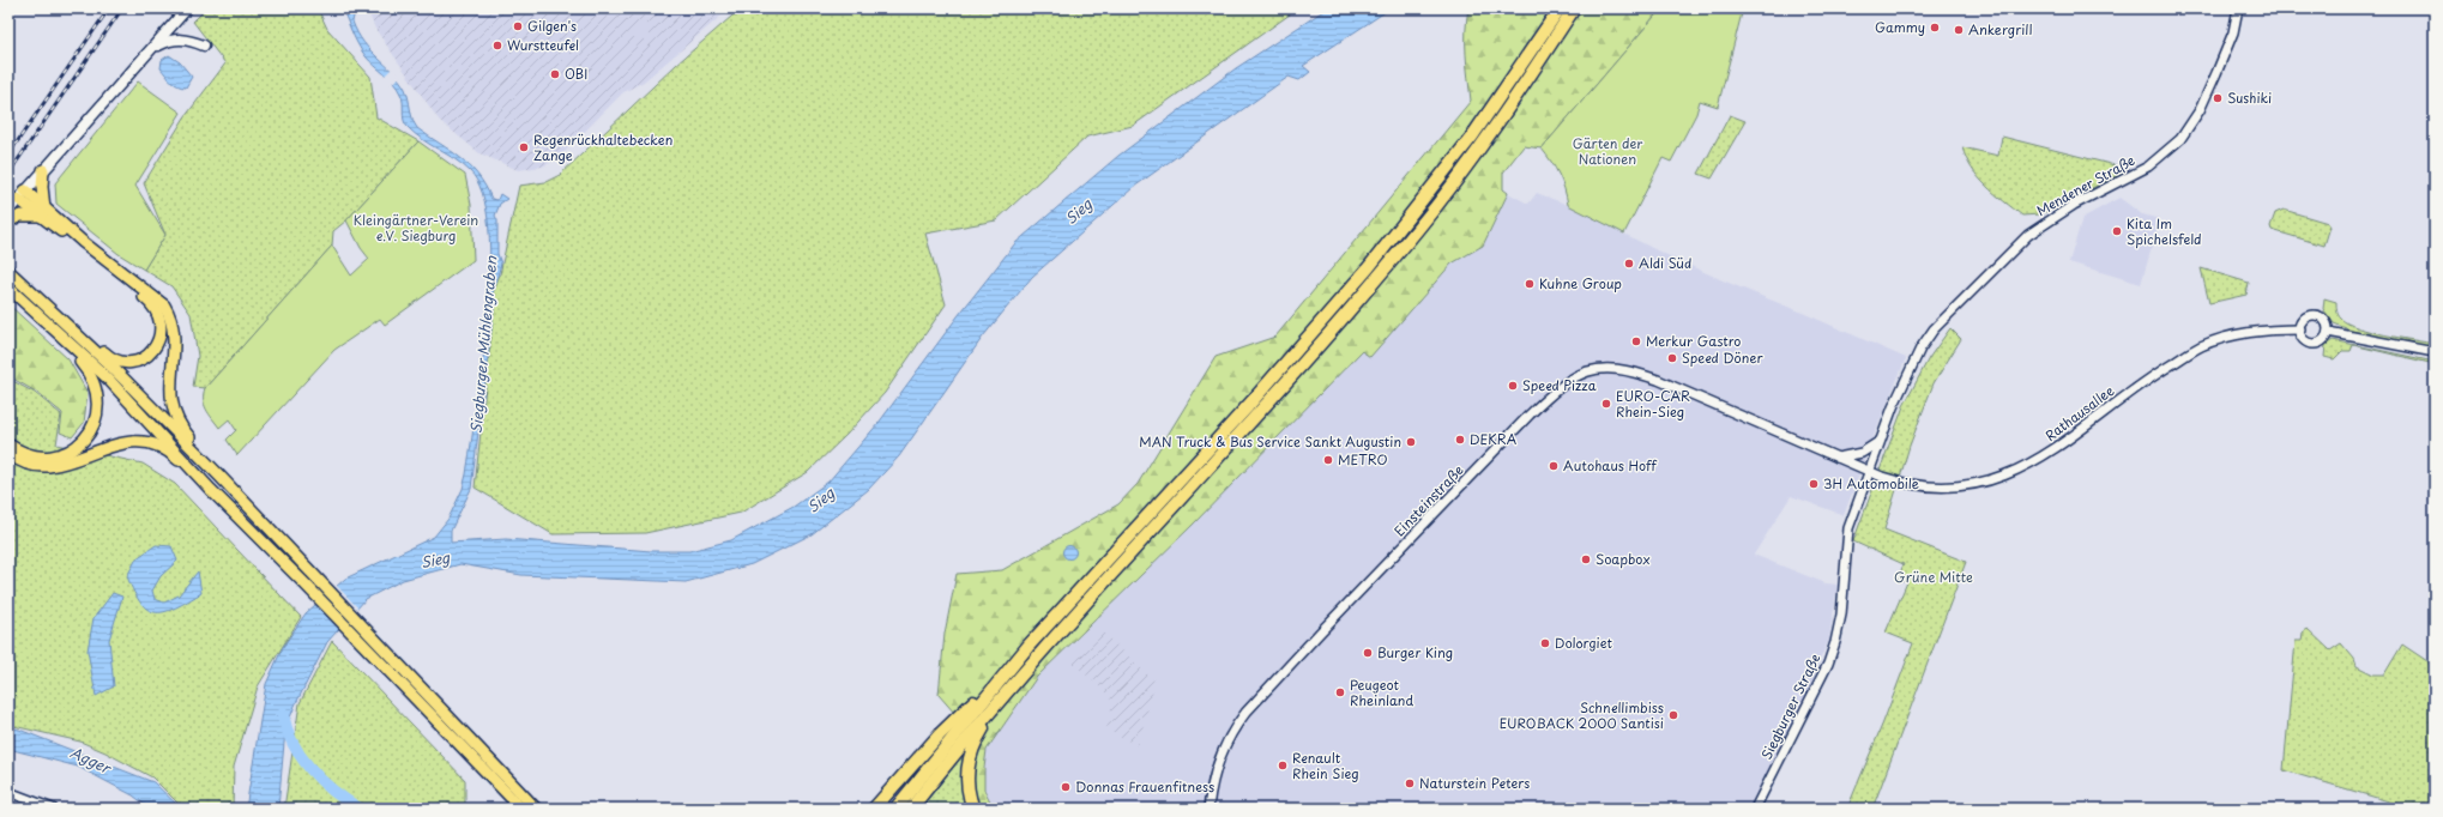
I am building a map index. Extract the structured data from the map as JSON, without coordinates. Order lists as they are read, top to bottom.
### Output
{
  "streets": {
    "street": [
      "Mendener Straße",
      "Rathausallee",
      "Einsteinstraße",
      "Siegburger Straße"
    ]
  },
  "crossings": [
    ["Mendener Straße", "Rathausallee"],
    ["Mendener Straße", "Einsteinstraße"],
    ["Mendener Straße", "Siegburger Straße"],
    ["Rathausallee", "Einsteinstraße"],
    ["Rathausallee", "Siegburger Straße"],
    ["Einsteinstraße", "Siegburger Straße"]
  ],
  "water": ["Sieg", "Siegburger Mühlengraben", "Agger"],
  "parks": ["Gärten der Nationen", "Kleingärtner-Verein e.V. Siegburg", "Grüne Mitte"],
  "places": [
    "Gilgen's",
    "Gammy",
    "Ankergrill",
    "Wurstteufel",
    "OBI",
    "Sushiki",
    "Regenrückhaltebecken Zange",
    "Kita Im Spichelsfeld",
    "Aldi Süd",
    "Kuhne Group",
    "Merkur Gastro",
    "Speed Döner",
    "Speed Pizza",
    "EURO-CAR Rhein-Sieg",
    "DEKRA",
    "MAN Truck & Bus Service Sankt Augustin",
    "METRO",
    "Autohaus Hoff",
    "3H Automobile",
    "Soapbox",
    "Dolorgiet",
    "Burger King",
    "Peugeot Rheinland",
    "Schnellimbiss EUROBACK 2000 Santisi",
    "Renault Rhein Sieg",
    "Naturstein Peters",
    "Donnas Frauenfitness"
  ]
}
